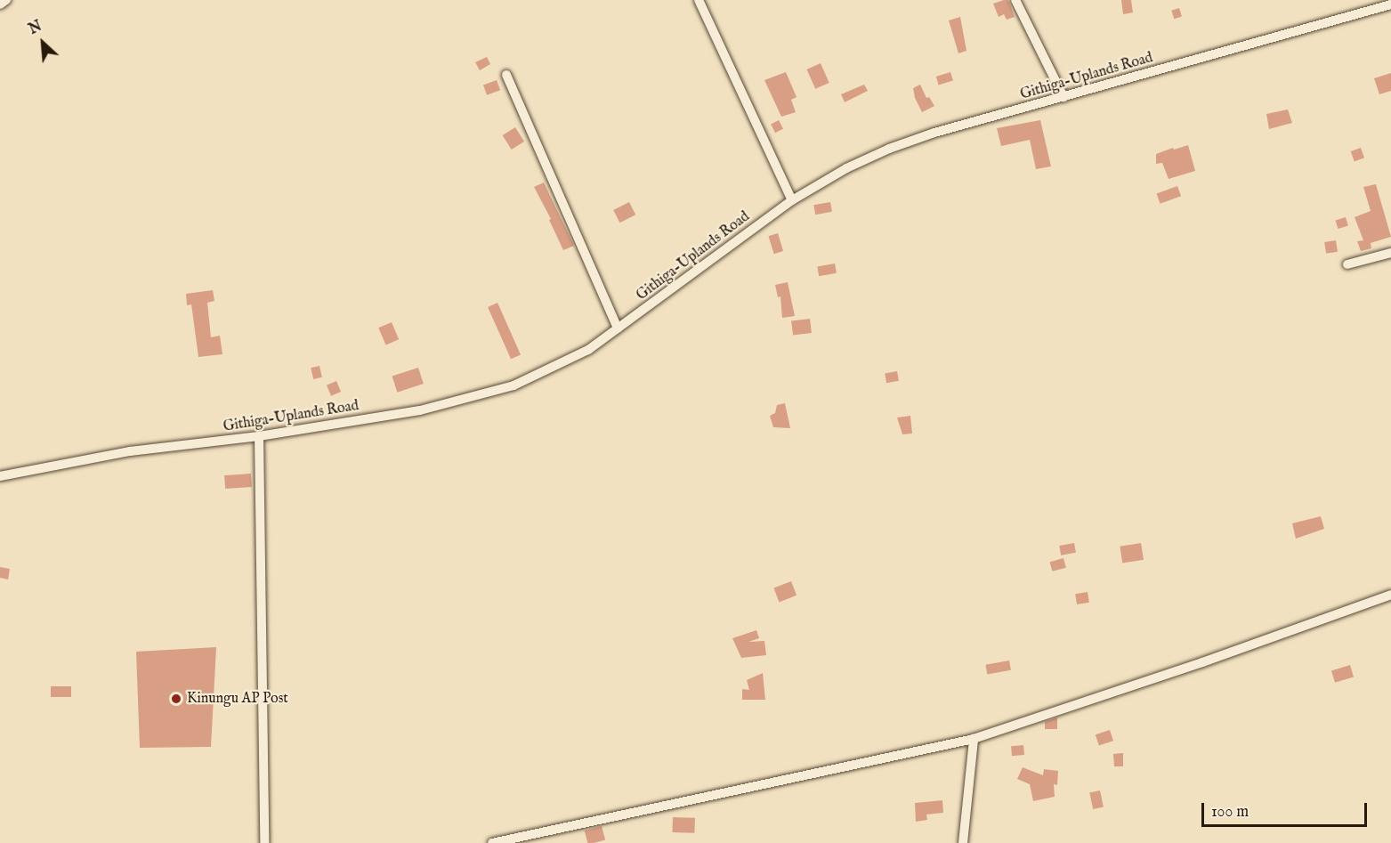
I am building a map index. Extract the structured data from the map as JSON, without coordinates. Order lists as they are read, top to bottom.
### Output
{
  "streets": {
    "street": ["Githiga-Uplands Road"]
  },
  "places": ["Kinungu AP Post"],
  "scale_bar": "100 m",
  "north": "top left"
}
